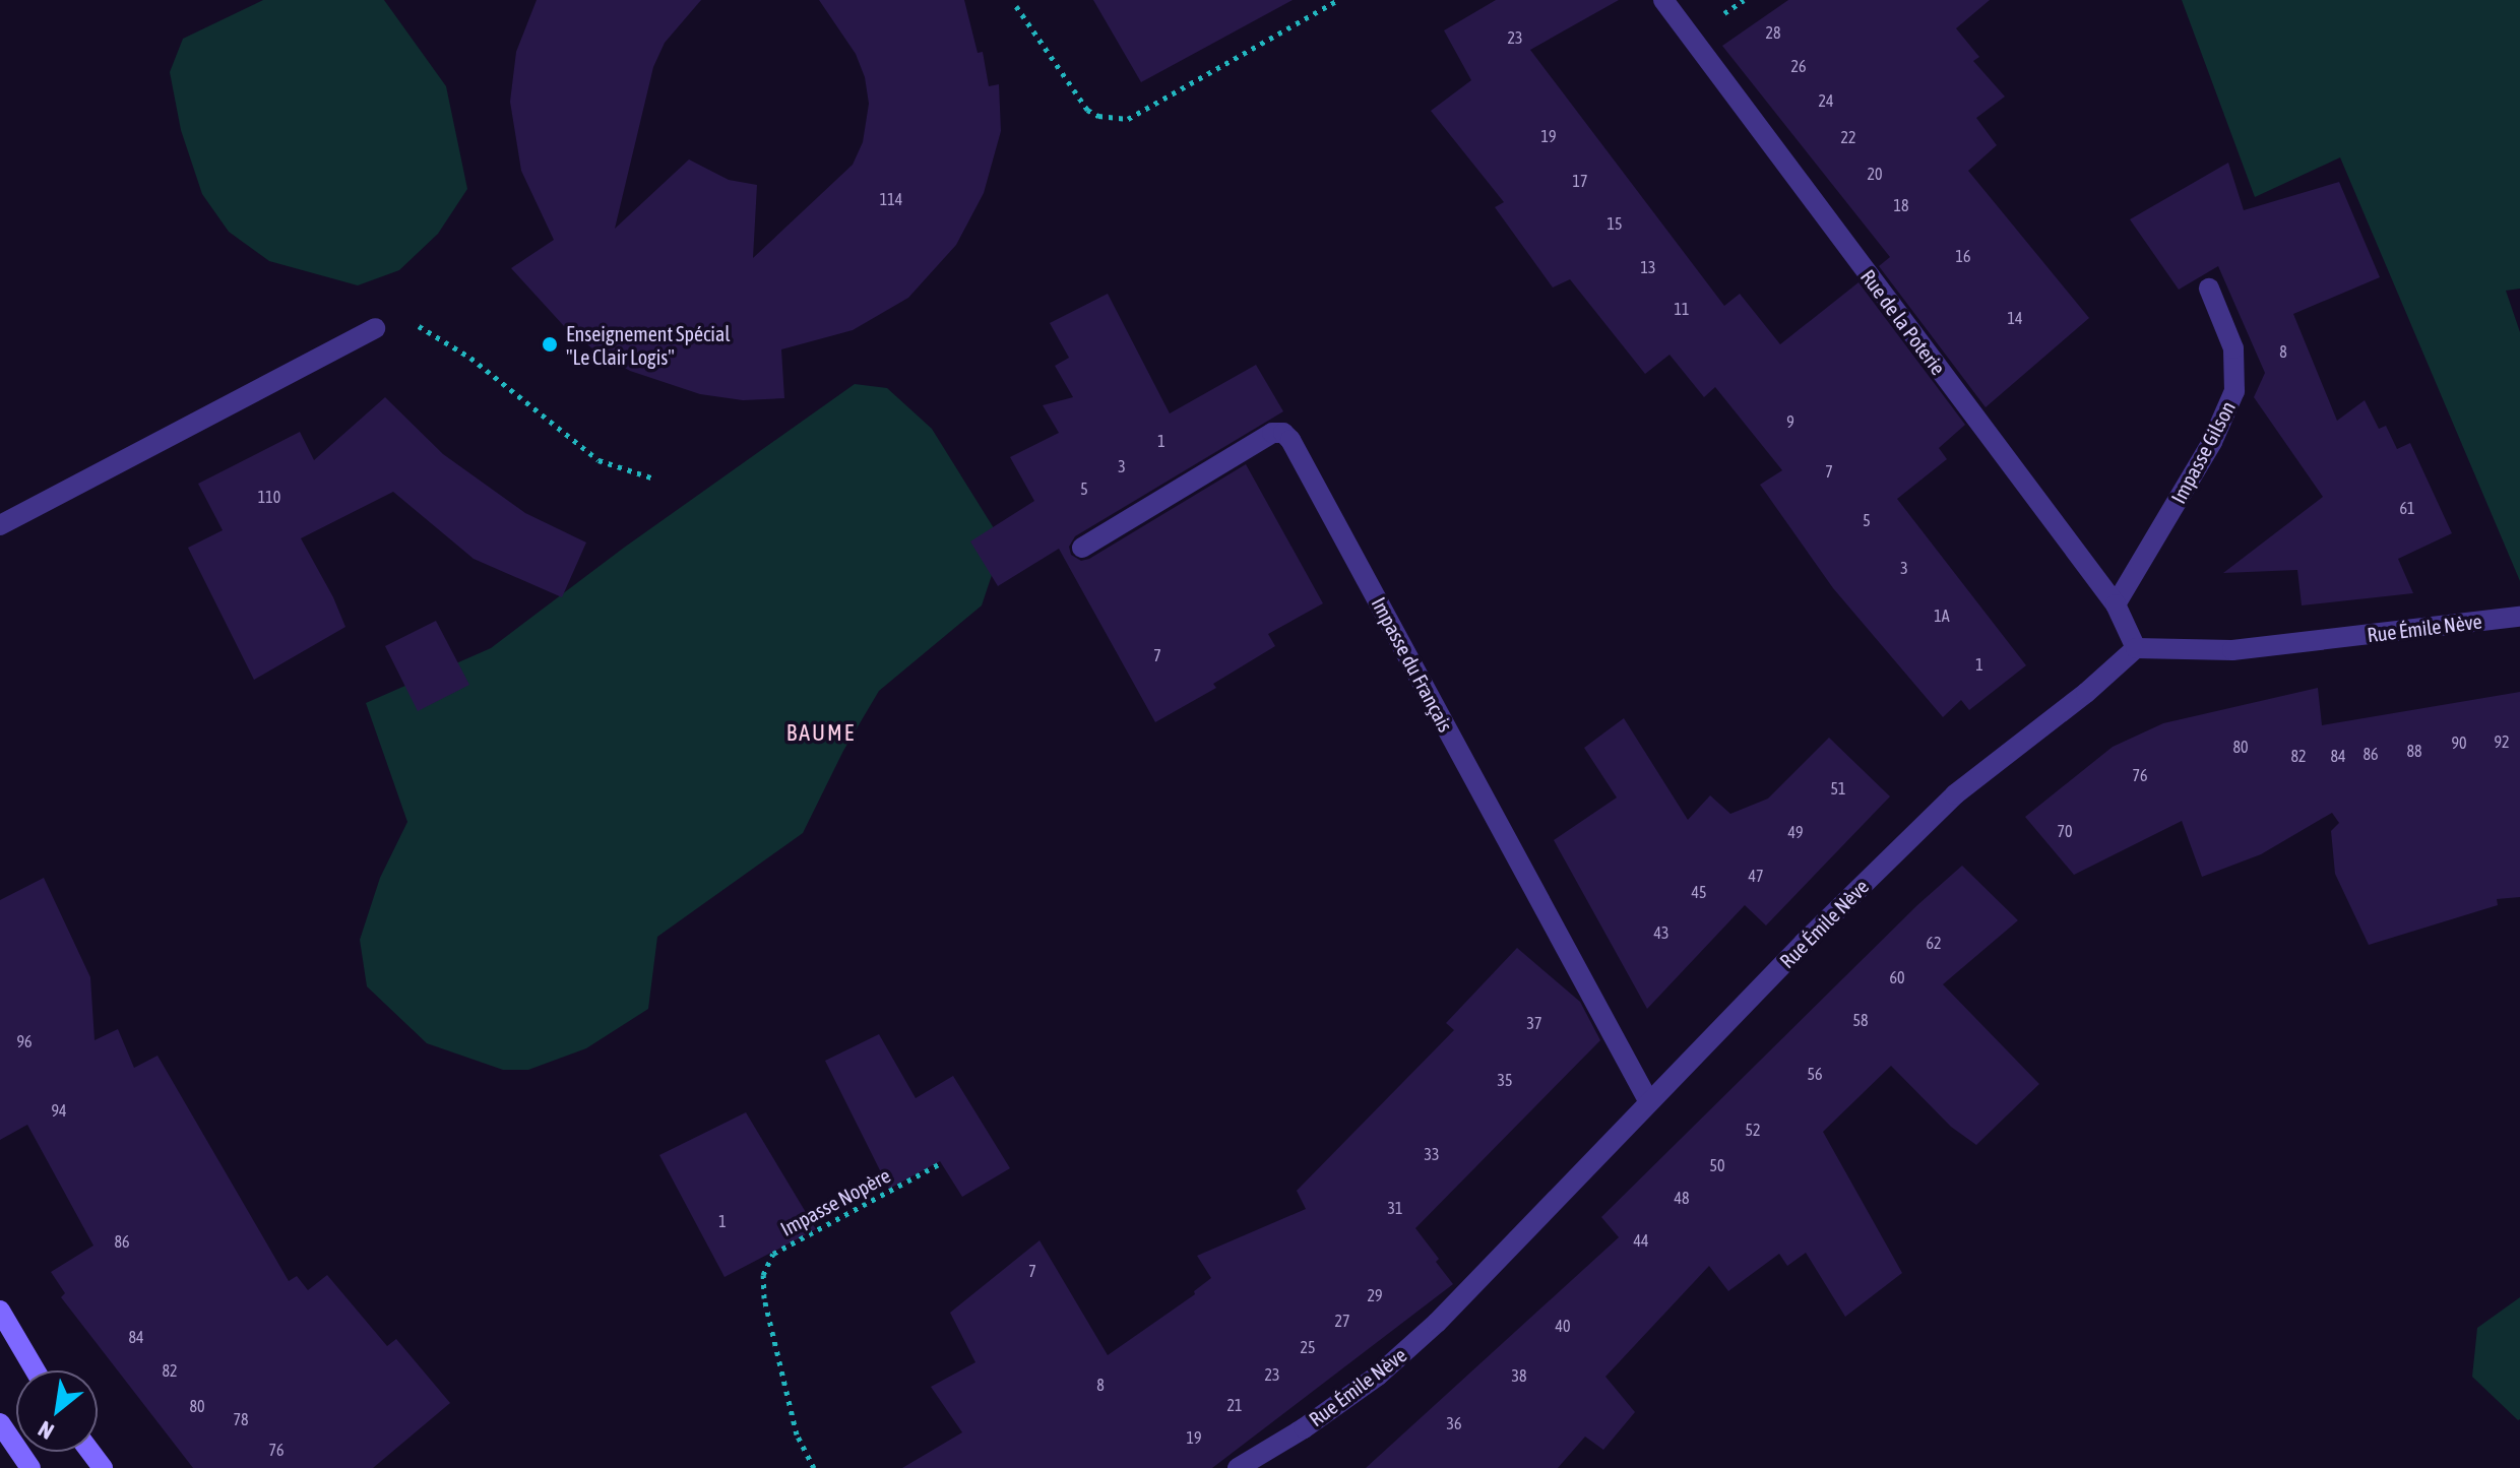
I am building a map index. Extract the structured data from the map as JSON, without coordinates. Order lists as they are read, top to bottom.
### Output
{
  "streets": {
    "street": [
      "Rue de la Poterie",
      "Impasse Gilson",
      "Rue Émile Nève",
      "Impasse du Français"
    ],
    "path": ["Impasse Nopère"]
  },
  "crossings": [
    ["Rue de la Poterie", "Impasse Gilson"],
    ["Rue de la Poterie", "Rue Émile Nève"],
    ["Rue Émile Nève", "Impasse du Français"]
  ],
  "districts": ["BAUME"],
  "places": ["Enseignement Spécial \"Le Clair Logis\""],
  "house_numbers": [
    "28",
    "23",
    "26",
    "24",
    "19",
    "22",
    "20",
    "17",
    "114",
    "18",
    "15",
    "16",
    "13",
    "11",
    "14",
    "8",
    "9",
    "1",
    "3",
    "7",
    "5",
    "110",
    "61",
    "5",
    "3",
    "1A",
    "7",
    "1",
    "92",
    "90",
    "80",
    "88",
    "86",
    "82",
    "84",
    "76",
    "51",
    "70",
    "49",
    "47",
    "45",
    "43",
    "62",
    "60",
    "58",
    "37",
    "96",
    "56",
    "35",
    "94",
    "52",
    "33",
    "50",
    "48",
    "31",
    "1",
    "44",
    "86",
    "7",
    "29",
    "27",
    "40",
    "84",
    "25",
    "82",
    "23",
    "38",
    "8",
    "21",
    "80",
    "78",
    "36",
    "19",
    "76"
  ],
  "north": "bottom left"
}
